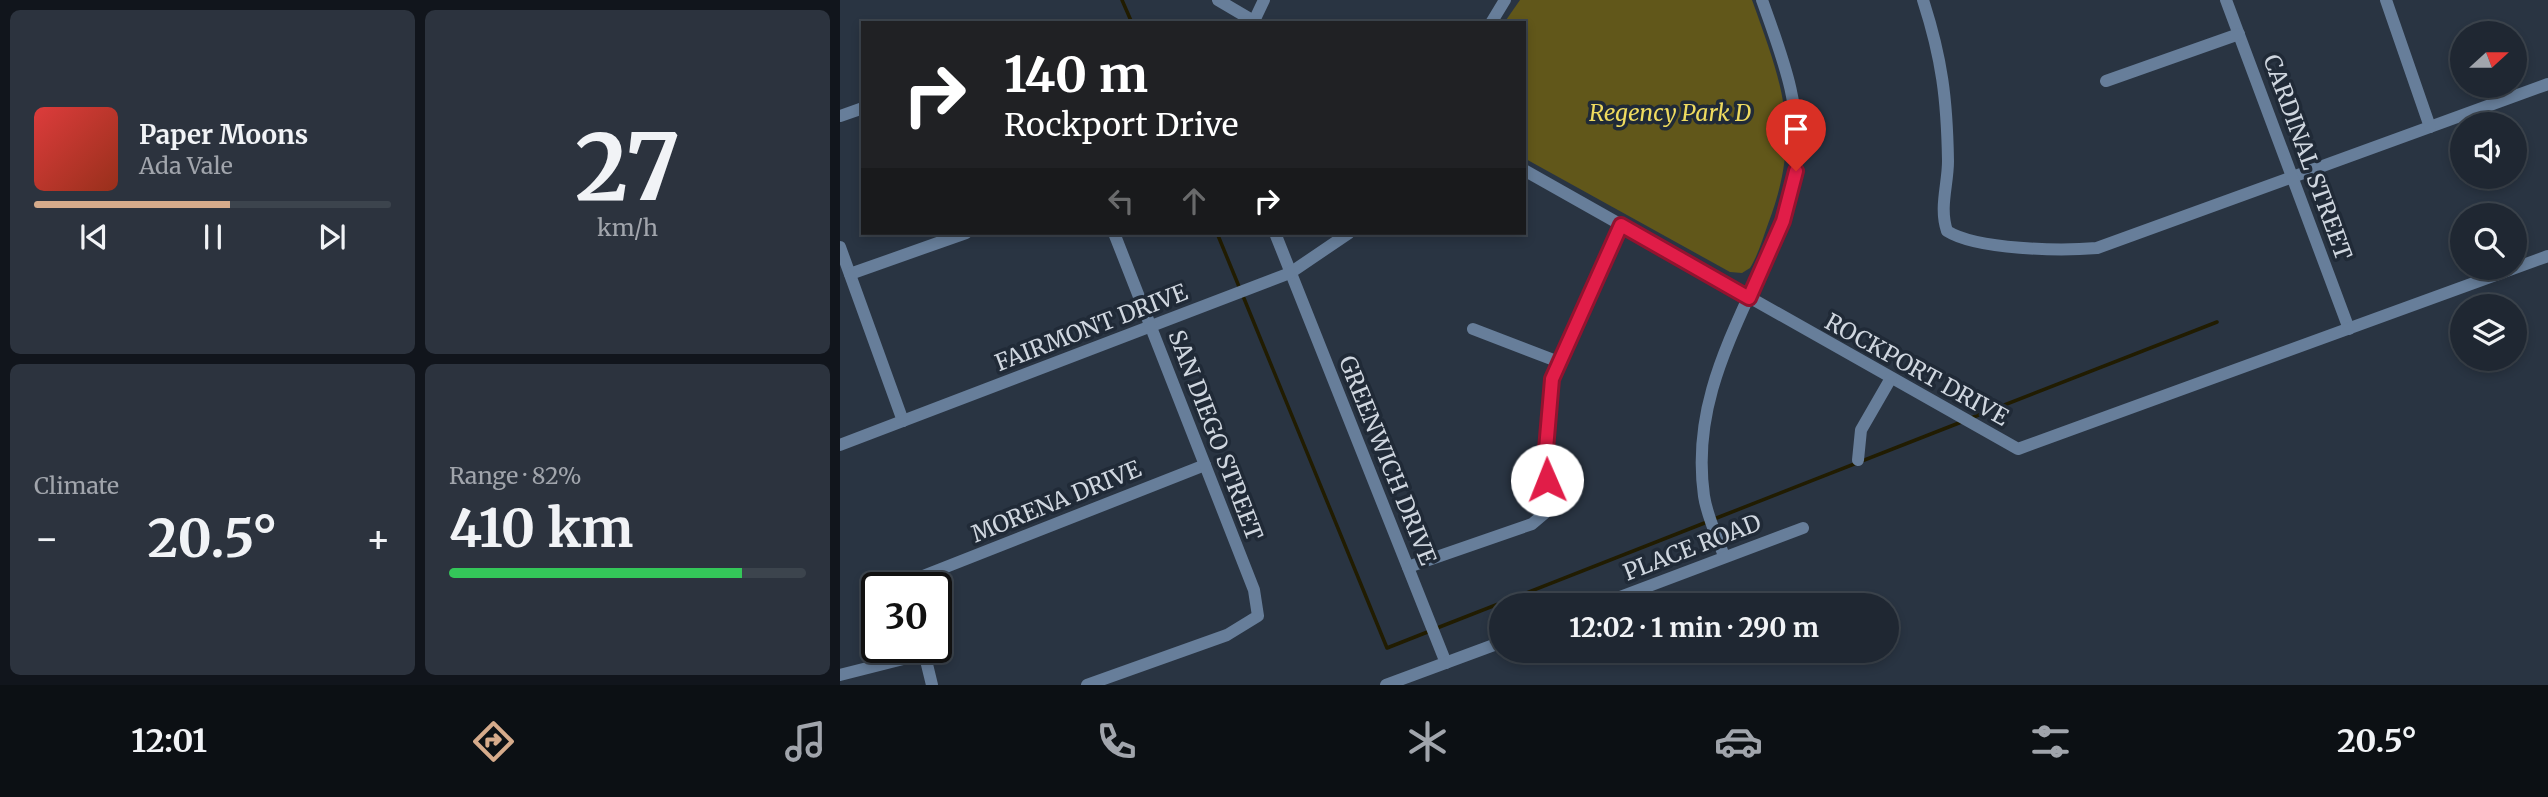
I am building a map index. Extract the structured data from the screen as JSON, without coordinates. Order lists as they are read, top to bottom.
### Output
{
  "streets": {
    "street": [
      "CARDINAL STREET",
      "FAIRMONT DRIVE",
      "ROCKPORT DRIVE",
      "SAN DIEGO STREET",
      "GREENWICH DRIVE",
      "MORENA DRIVE",
      "PLACE ROAD"
    ]
  },
  "crossings": [
    ["CARDINAL STREET", "ROCKPORT DRIVE"],
    ["FAIRMONT DRIVE", "SAN DIEGO STREET"],
    ["FAIRMONT DRIVE", "GREENWICH DRIVE"],
    ["SAN DIEGO STREET", "MORENA DRIVE"]
  ],
  "parks": ["Regency Park D"],
  "north": "right",
  "page": {
    "tile": [
      ["27", "km/h"],
      "Climate",
      ["Range · 82%", "410 km"]
    ],
    "turn": ["140 m", "Rockport Drive"],
    "song": ["Paper Moons", "Ada Vale"],
    "heat": ["−", "20.5°", "+"],
    "limit": "30",
    "trip": "12:02 · 1 min · 290 m",
    "tabs": ["12:01", "20.5°"]
  }
}
